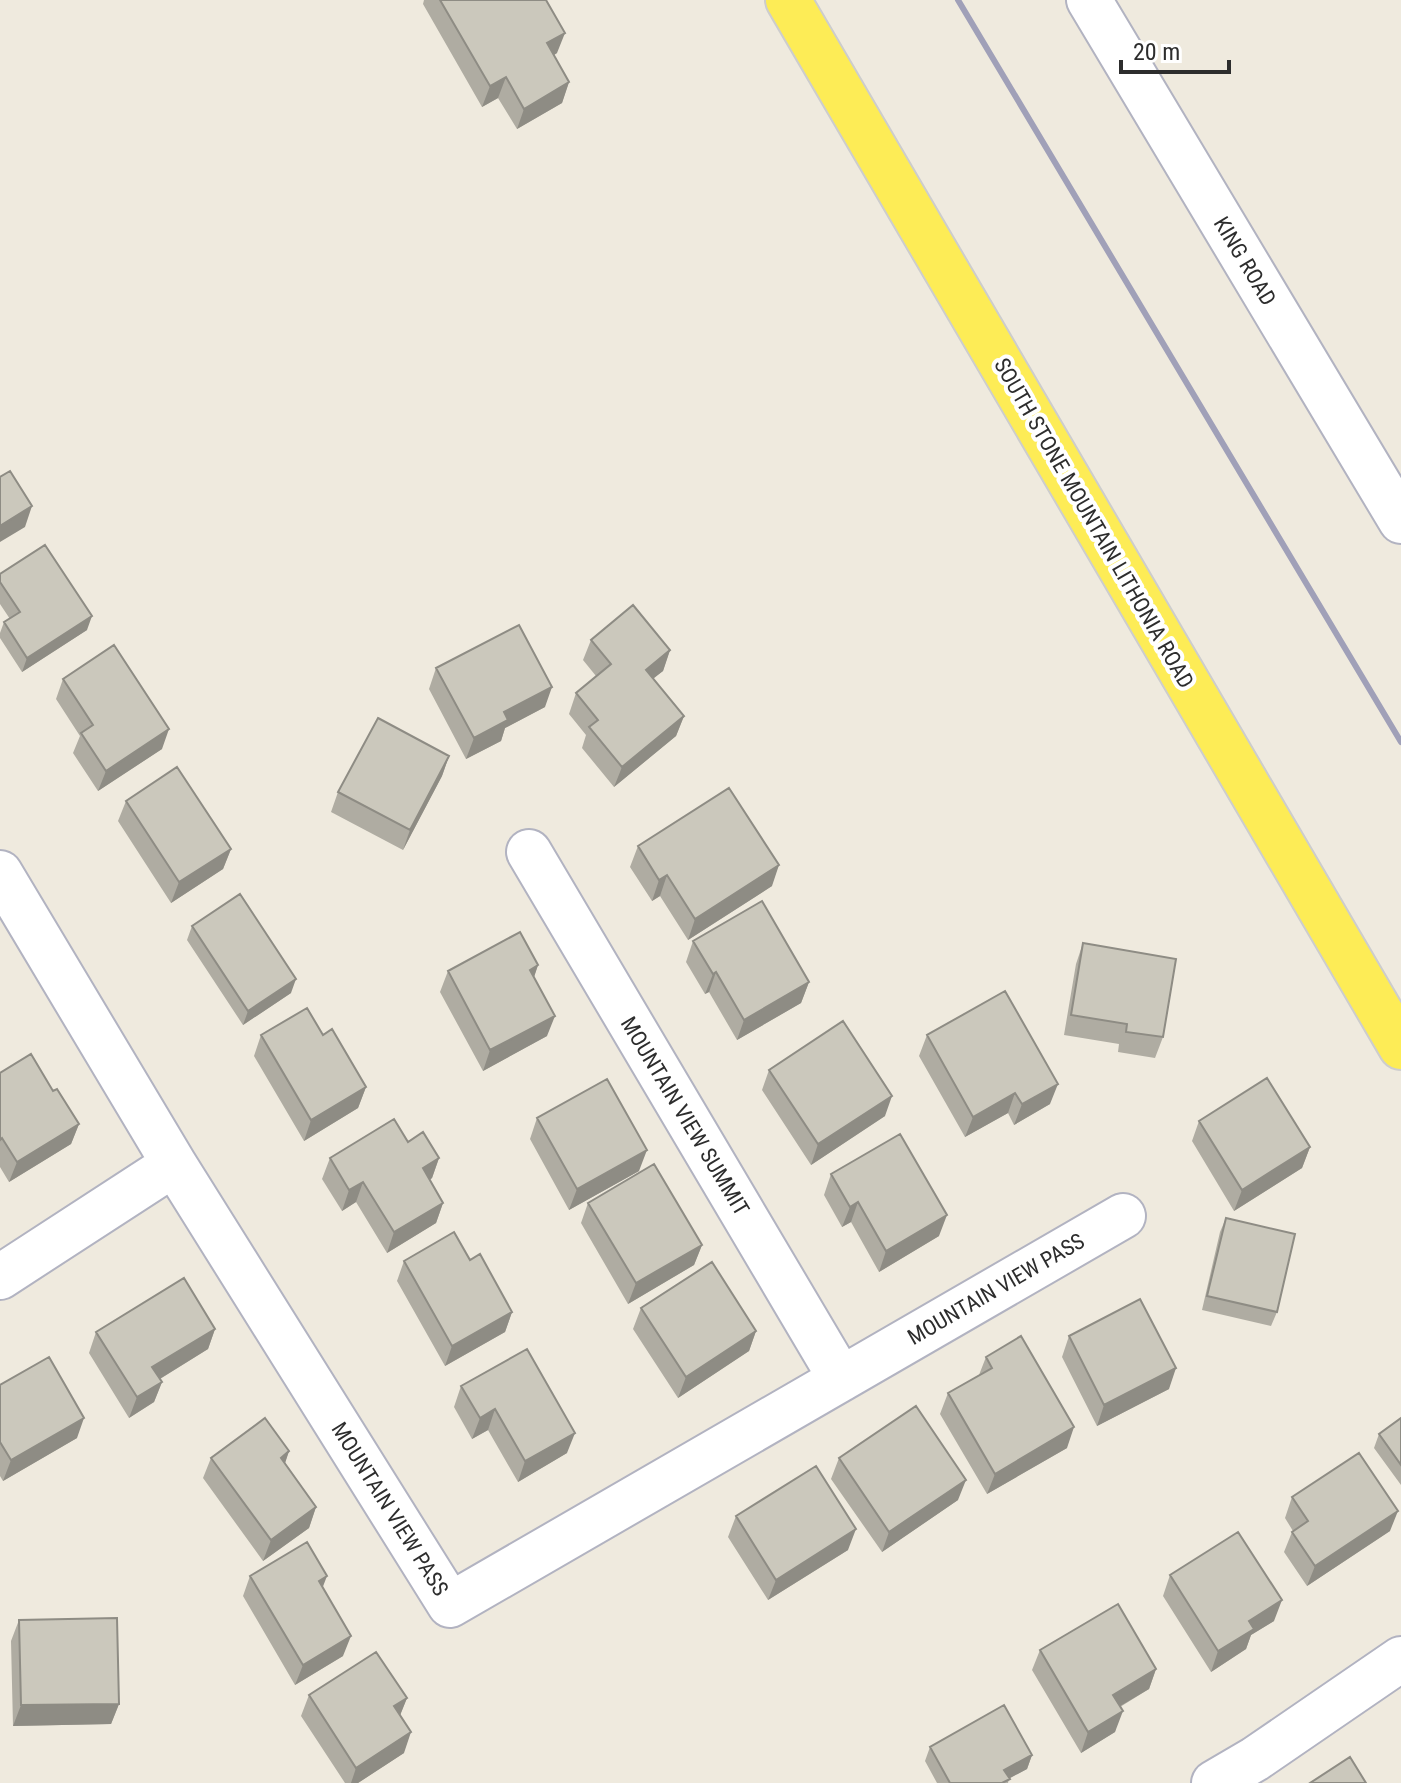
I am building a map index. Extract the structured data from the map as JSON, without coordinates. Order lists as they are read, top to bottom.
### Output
{
  "streets": {
    "main road": ["SOUTH STONE MOUNTAIN LITHONIA ROAD"],
    "street": ["KING ROAD", "MOUNTAIN VIEW SUMMIT", "MOUNTAIN VIEW PASS"]
  },
  "crossings": [
    ["MOUNTAIN VIEW SUMMIT", "MOUNTAIN VIEW PASS"]
  ],
  "scale_bar": "20 m"
}
